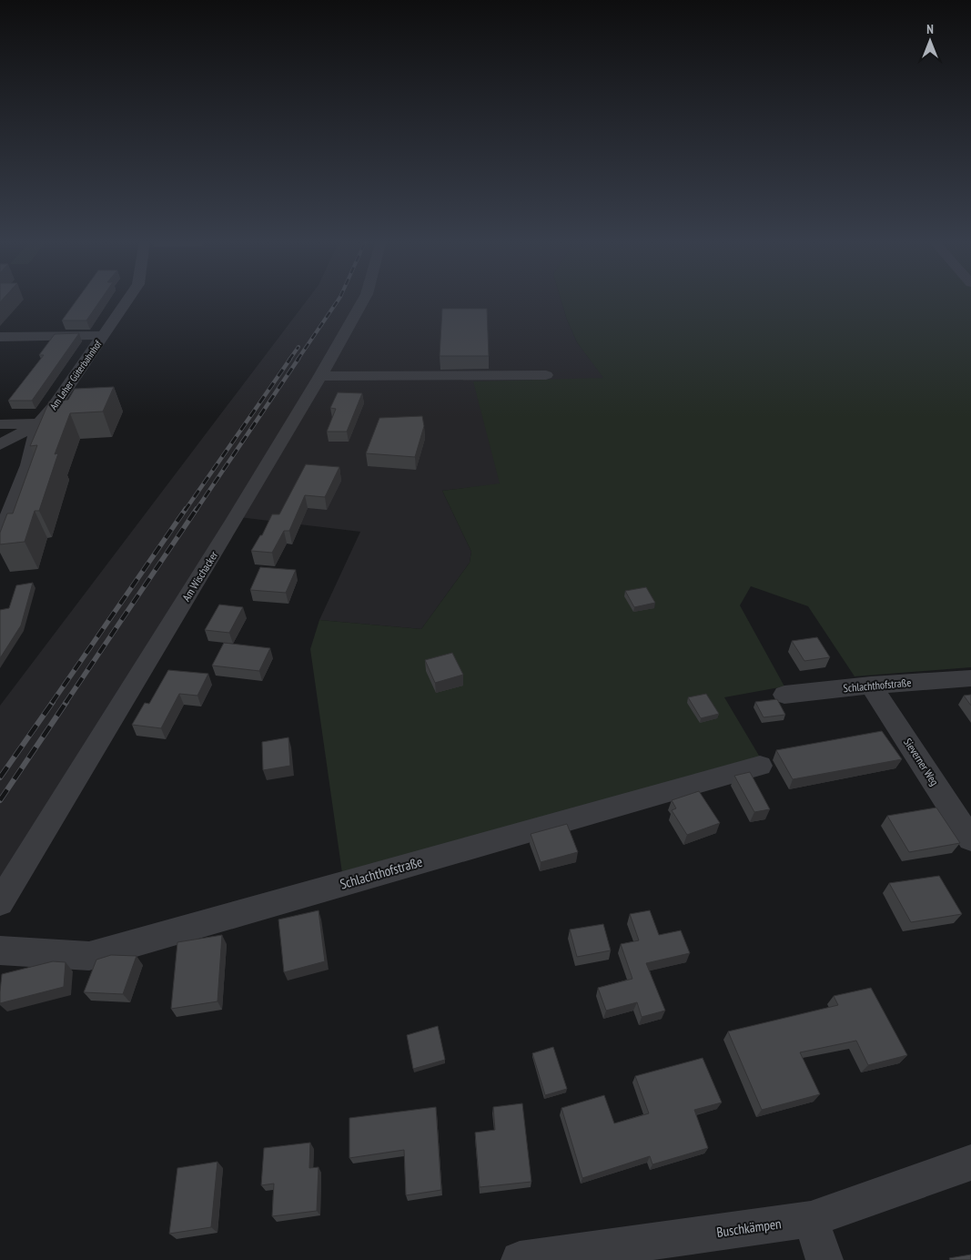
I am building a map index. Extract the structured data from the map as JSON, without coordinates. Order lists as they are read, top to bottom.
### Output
{
  "streets": {
    "street": [
      "Am Leher Güterbahnhof",
      "Am Wischacker",
      "Schlachthofstraße",
      "Sieverner Weg",
      "Buschkämpen"
    ]
  },
  "crossings": [
    ["Schlachthofstraße", "Sieverner Weg"]
  ],
  "north": "top"
}
